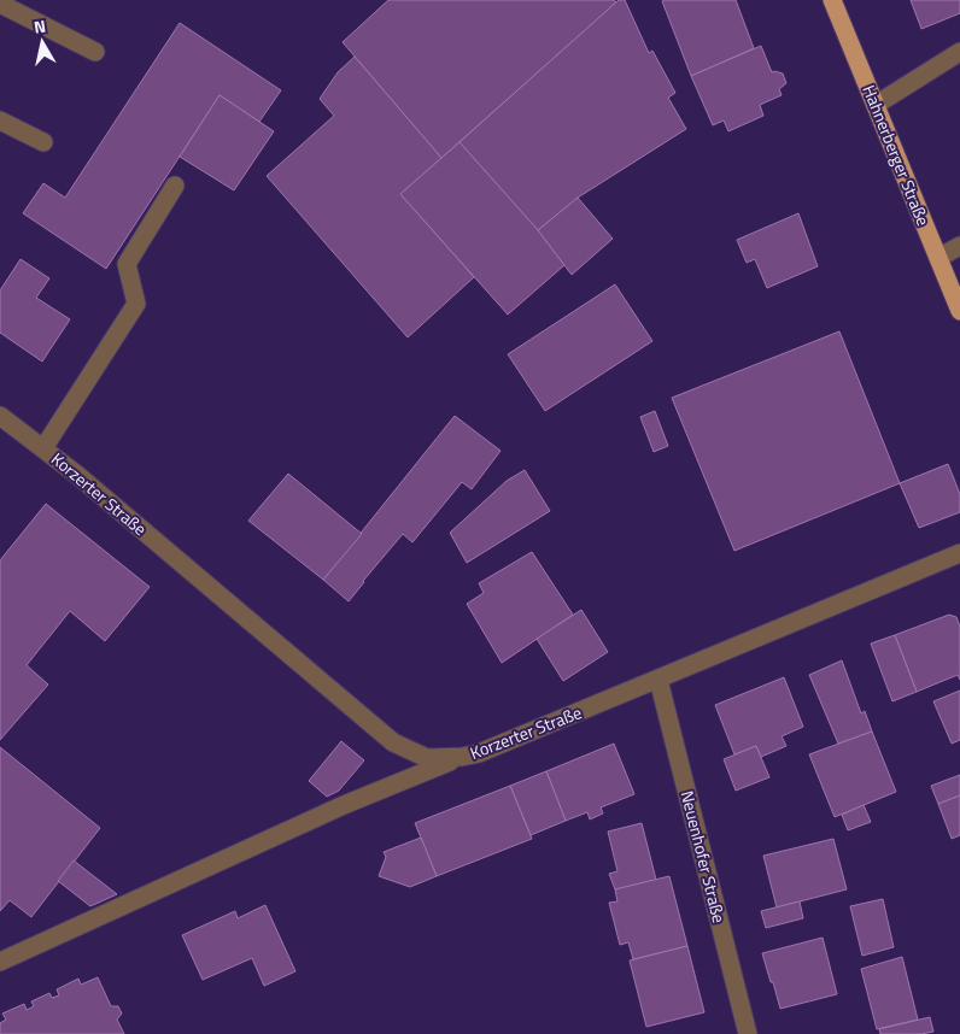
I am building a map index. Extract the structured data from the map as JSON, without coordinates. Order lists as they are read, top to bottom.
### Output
{
  "streets": {
    "main road": ["Hahnerberger Straße"],
    "street": ["Korzerter Straße", "Neuenhofer Straße"]
  },
  "crossings": [
    ["Korzerter Straße", "Neuenhofer Straße"]
  ],
  "north": "top"
}
